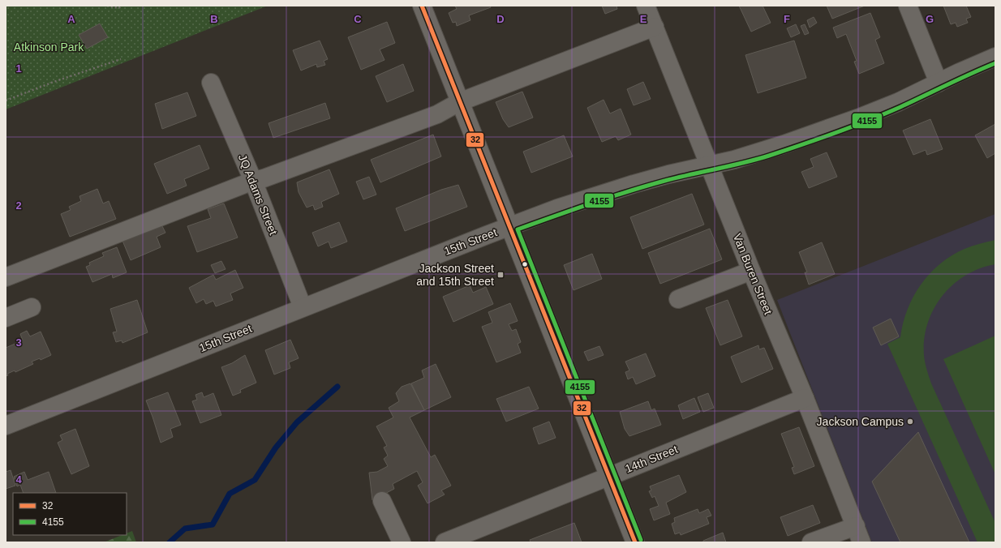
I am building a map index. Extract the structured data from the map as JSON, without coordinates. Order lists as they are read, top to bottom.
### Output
{
  "streets": {
    "street": [
      "JQ Adams Street",
      "15th Street",
      "Van Buren Street",
      "14th Street"
    ]
  },
  "crossings": [
    ["JQ Adams Street", "15th Street"],
    ["15th Street", "Van Buren Street"],
    ["Van Buren Street", "14th Street"]
  ],
  "parks": ["Atkinson Park"],
  "places": {
    "transit": ["Jackson Street and 15th Street"],
    "other": ["Jackson Campus"]
  },
  "lines": ["transit line 32", "transit line 4155"],
  "legend": ["32", "4155"],
  "grid": {
    "columns": [
      "A",
      "B",
      "C",
      "D",
      "E",
      "F",
      "G"
    ],
    "rows": [
      "1",
      "2",
      "3",
      "4"
    ]
  }
}
